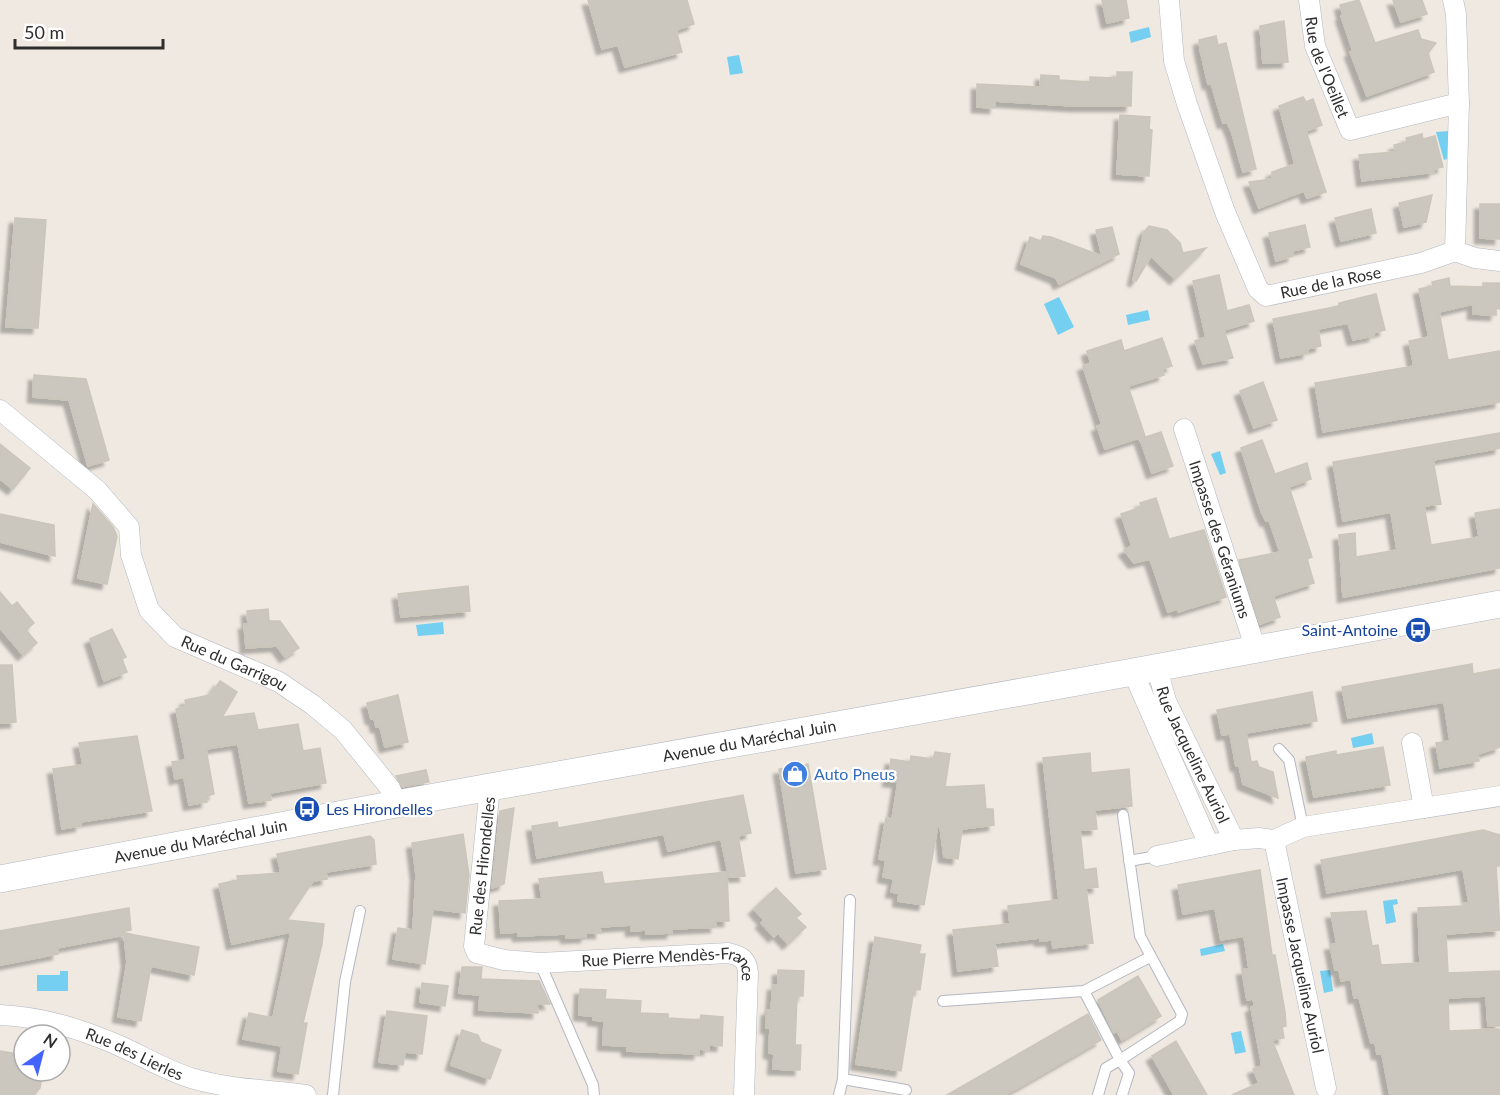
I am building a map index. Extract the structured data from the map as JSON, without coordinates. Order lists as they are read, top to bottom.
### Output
{
  "streets": {
    "main road": ["Avenue du Maréchal Juin"],
    "street": [
      "Rue de l'Oeillet",
      "Rue de la Rose",
      "Impasse des Géraniums",
      "Rue du Garrigou",
      "Rue Jacqueline Auriol",
      "Rue des Hirondelles",
      "Impasse Jacqueline Auriol",
      "Rue Pierre Mendès-France",
      "Rue des Lierles"
    ]
  },
  "crossings": [
    ["Impasse des Géraniums", "Avenue du Maréchal Juin"],
    ["Rue du Garrigou", "Avenue du Maréchal Juin"],
    ["Avenue du Maréchal Juin", "Rue Jacqueline Auriol"],
    ["Avenue du Maréchal Juin", "Rue des Hirondelles"],
    ["Rue Jacqueline Auriol", "Impasse Jacqueline Auriol"],
    ["Rue des Hirondelles", "Rue Pierre Mendès-France"]
  ],
  "places": {
    "bus stop": ["Saint-Antoine", "Les Hirondelles"],
    "shop": ["Auto Pneus"]
  },
  "scale_bar": "50 m",
  "north": "top right"
}
